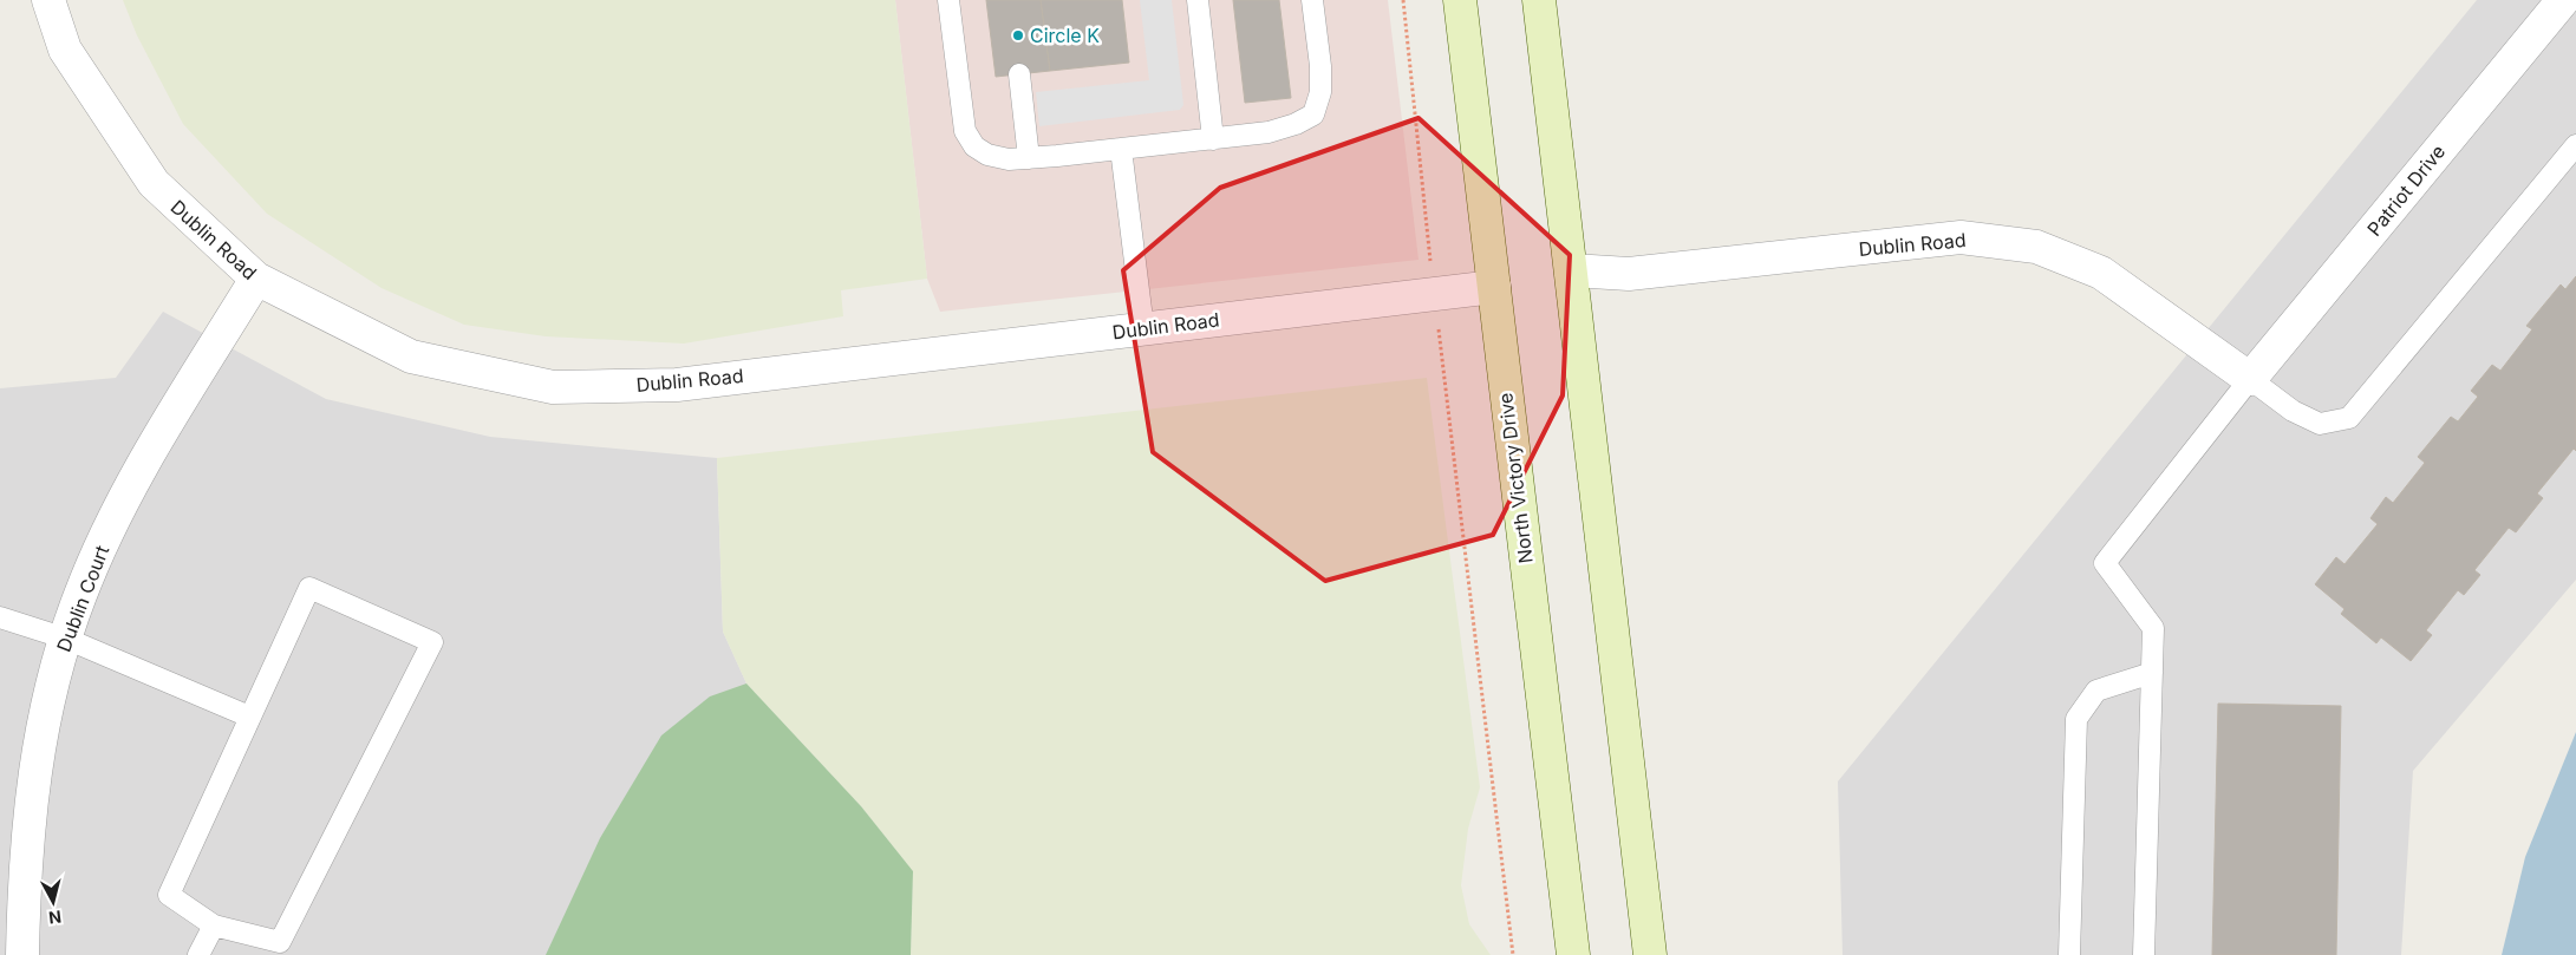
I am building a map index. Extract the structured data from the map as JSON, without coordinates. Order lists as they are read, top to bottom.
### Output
{
  "streets": {
    "main road": ["North Victory Drive"],
    "street": ["Patriot Drive", "Dublin Road", "Dublin Court"]
  },
  "crossings": [
    ["Patriot Drive", "Dublin Road"],
    ["Dublin Road", "North Victory Drive"],
    ["Dublin Road", "Dublin Court"]
  ],
  "places": ["Circle K"],
  "north": "bottom"
}
